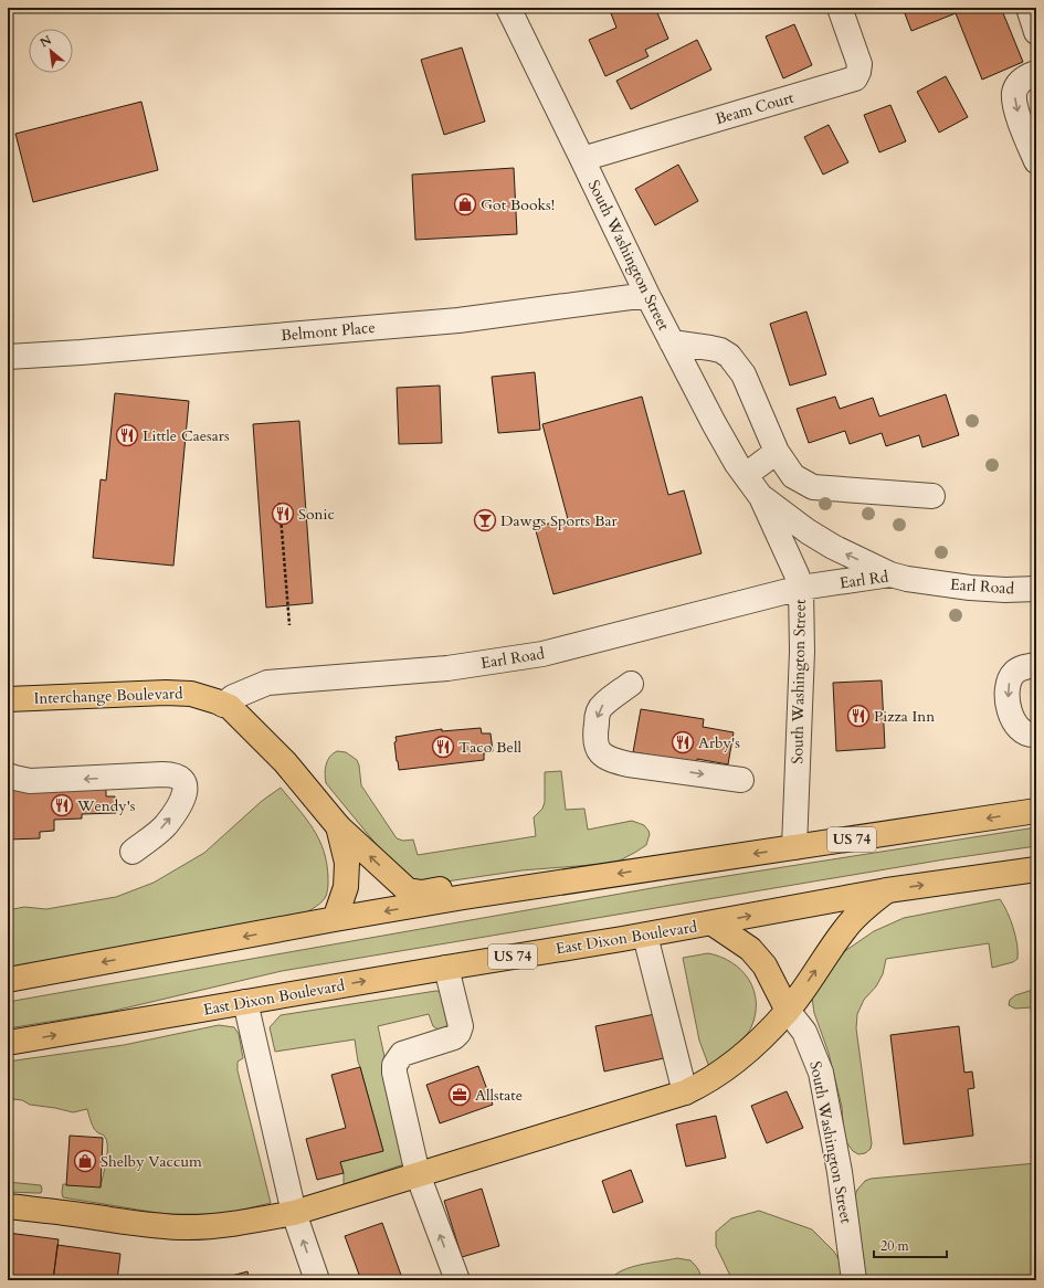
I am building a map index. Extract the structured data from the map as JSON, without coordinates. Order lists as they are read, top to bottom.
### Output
{
  "streets": {
    "main road": ["Interchange Boulevard", "US 74", "East Dixon Boulevard"],
    "street": [
      "Beam Court",
      "South Washington Street",
      "Belmont Place",
      "Earl Rd",
      "Earl Road"
    ]
  },
  "crossings": [
    ["Beam Court", "South Washington Street"],
    ["South Washington Street", "Belmont Place"],
    ["South Washington Street", "Earl Rd"],
    ["South Washington Street", "Earl Road"],
    ["South Washington Street", "US 74"],
    ["Earl Rd", "Earl Road"],
    ["Earl Road", "Interchange Boulevard"],
    ["Interchange Boulevard", "US 74"]
  ],
  "places": {
    "shop": ["Got Books!", "Shelby Vaccum"],
    "restaurant": [
      "Little Caesars",
      "Sonic",
      "Pizza Inn",
      "Arby's",
      "Taco Bell",
      "Wendy's"
    ],
    "bar": ["Dawgs Sports Bar"],
    "office": ["Allstate"]
  },
  "scale_bar": "20 m",
  "north": "top left"
}
